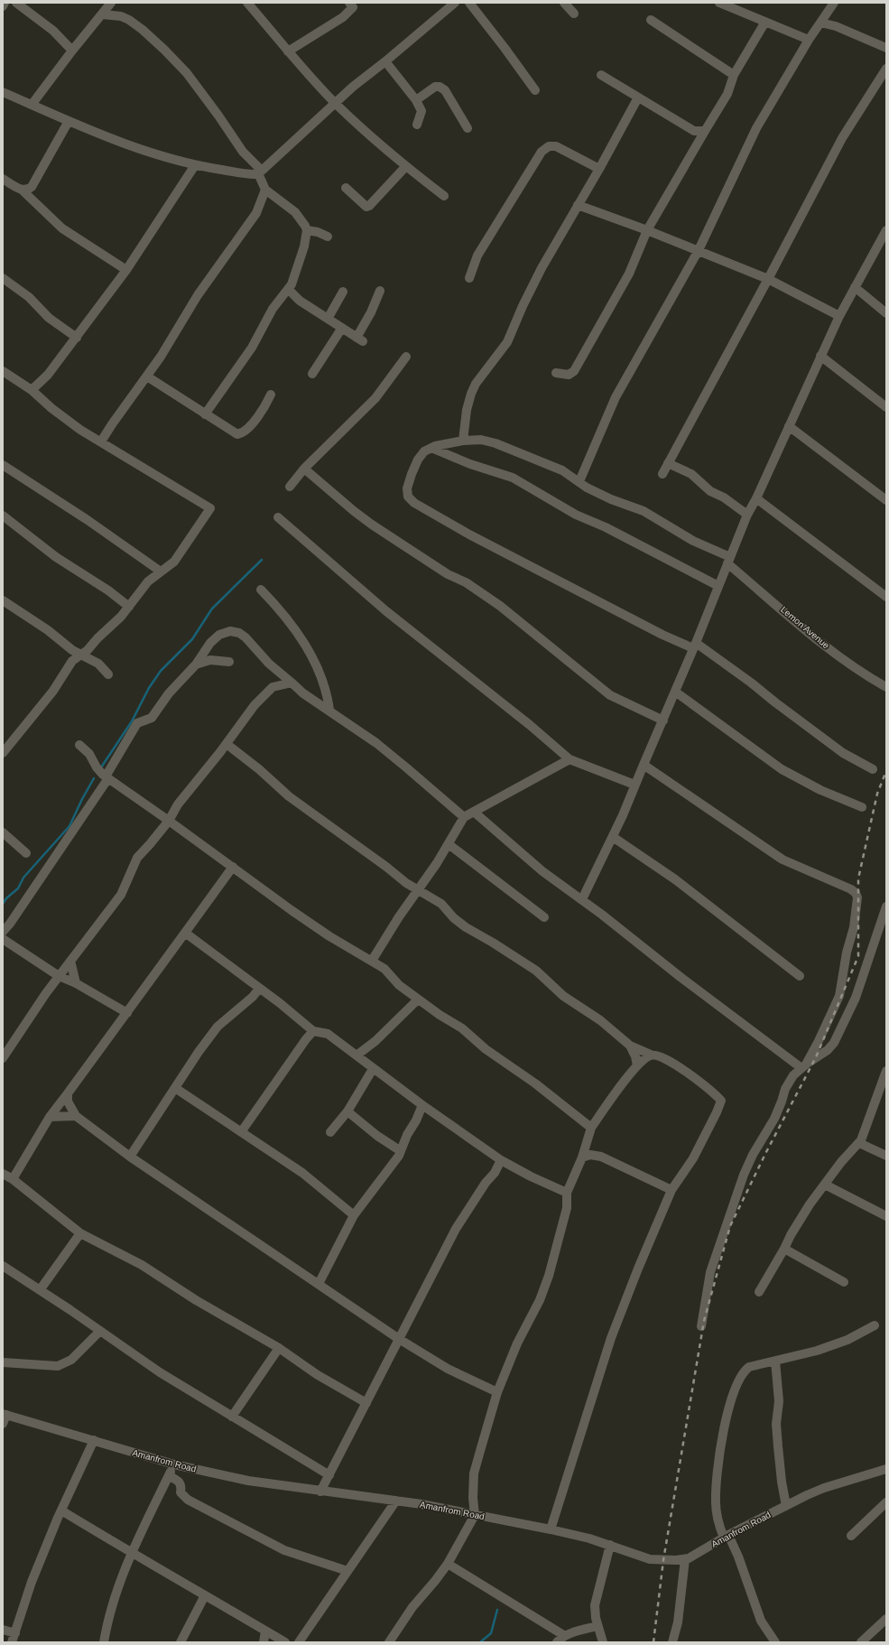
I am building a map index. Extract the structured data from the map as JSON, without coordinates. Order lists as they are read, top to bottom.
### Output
{
  "streets": {
    "street": ["Lemon Avenue", "Amanfrom Road"]
  }
}
